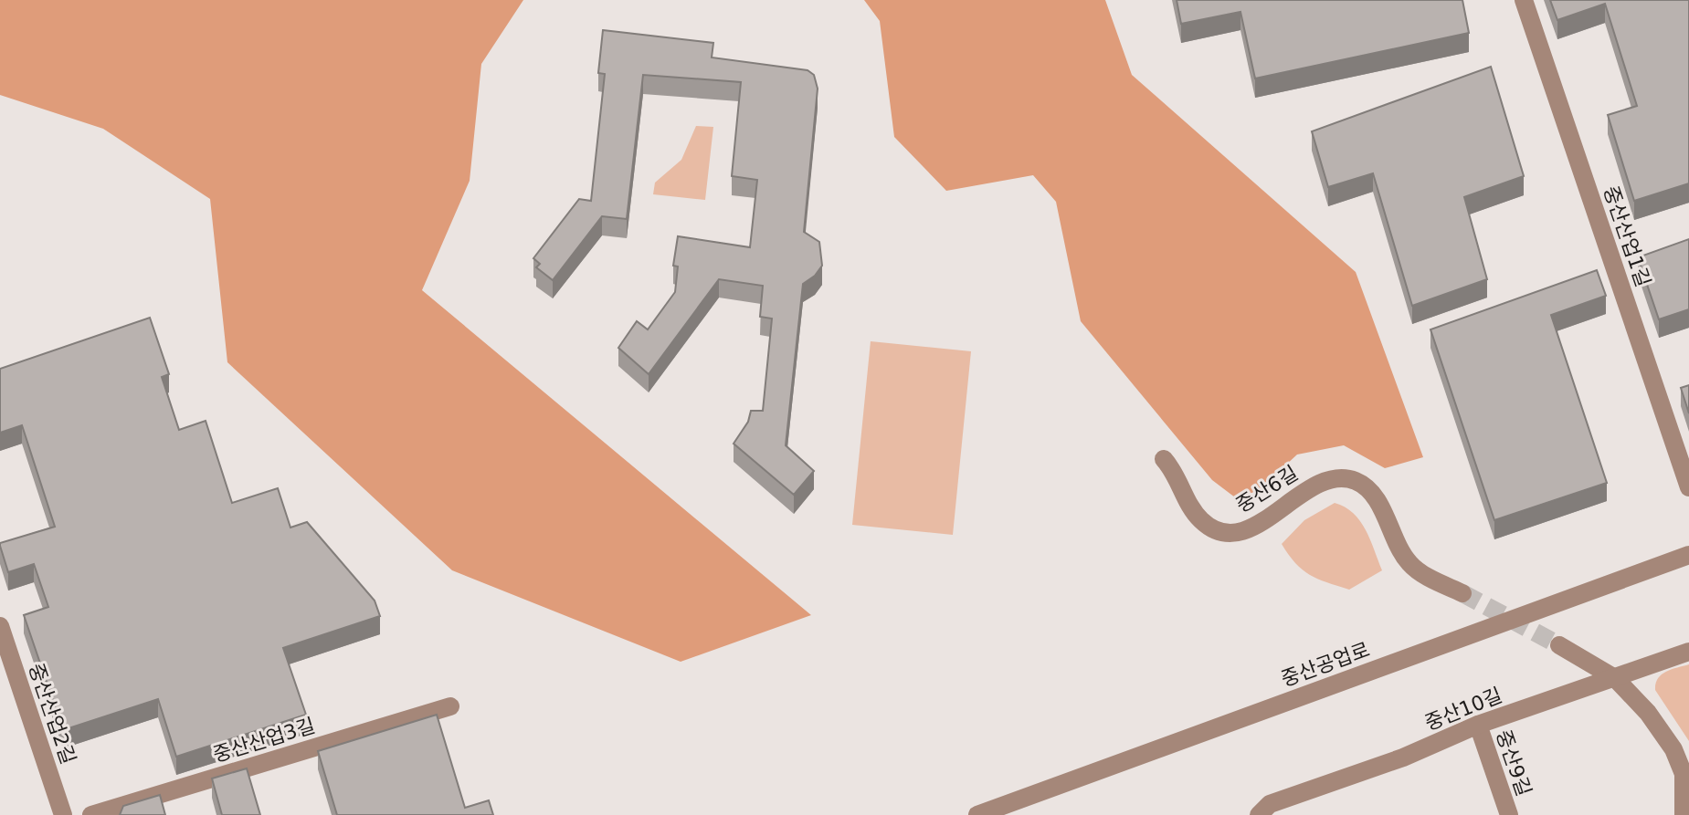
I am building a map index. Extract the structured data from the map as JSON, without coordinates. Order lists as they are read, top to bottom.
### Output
{
  "streets": {
    "street": [
      "중산산업1길",
      "중산6길",
      "중산공업로",
      "중산10길",
      "중산산업2길",
      "중산산업3길",
      "중산9길"
    ]
  },
  "crossings": [
    ["중산10길", "중산9길"]
  ]
}
